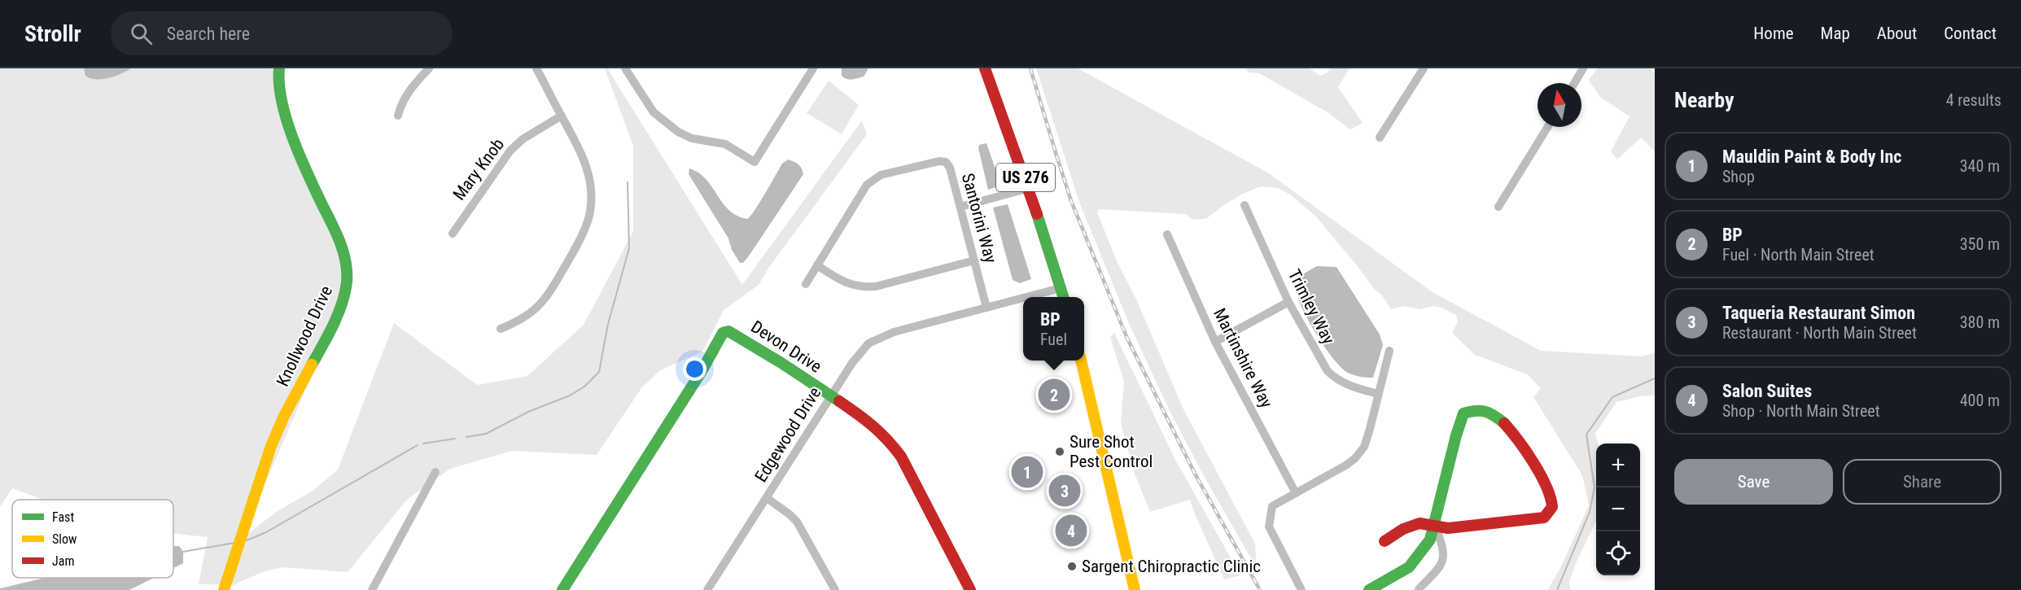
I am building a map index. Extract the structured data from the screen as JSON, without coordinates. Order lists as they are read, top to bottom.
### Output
{
  "streets": {
    "street": [
      "Mary Knob",
      "US 276",
      "Santorini Way",
      "Trimley Way",
      "Knollwood Drive",
      "Devon Drive",
      "Martinshire Way",
      "Edgewood Drive"
    ]
  },
  "crossings": [
    ["US 276", "Edgewood Drive"],
    ["Santorini Way", "Edgewood Drive"],
    ["Devon Drive", "Edgewood Drive"]
  ],
  "places": ["Sure Shot Pest Control", "Sargent Chiropractic Clinic"],
  "legend": ["Fast", "Slow", "Jam"],
  "north": "top",
  "page": {
    "header": "Strollr",
    "search": "Search here",
    "nav": [
      "Home",
      "Map",
      "About",
      "Contact"
    ],
    "heading": ["Nearby", "4 results"],
    "list": [
      {
        "mark": "1",
        "name": "Mauldin Paint & Body Inc",
        "note": "Shop",
        "value": "340 m"
      },
      {
        "mark": "2",
        "name": "BP",
        "note": "Fuel · North Main Street",
        "value": "350 m"
      },
      {
        "mark": "3",
        "name": "Taqueria Restaurant Simon",
        "note": "Restaurant · North Main Street",
        "value": "380 m"
      },
      {
        "mark": "4",
        "name": "Salon Suites",
        "note": "Shop · North Main Street",
        "value": "400 m"
      }
    ],
    "popup": ["BP", "Fuel"],
    "pins": [
      "2",
      "1",
      "3",
      "4"
    ],
    "map_buttons": ["+", "−"],
    "buttons": ["Save", "Share"]
  }
}
